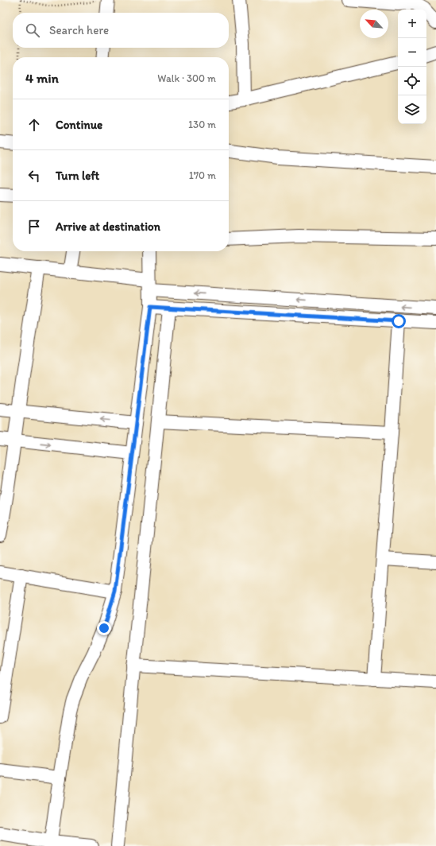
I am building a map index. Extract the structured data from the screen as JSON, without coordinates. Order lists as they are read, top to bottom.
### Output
{
  "north": "top left",
  "page": {
    "map_buttons": ["+", "−"],
    "search": "Search here",
    "heading": ["4 min", "Walk · 300 m"],
    "list": [
      ["Continue", "130 m"],
      ["Turn left", "170 m"],
      "Arrive at destination"
    ]
  }
}
